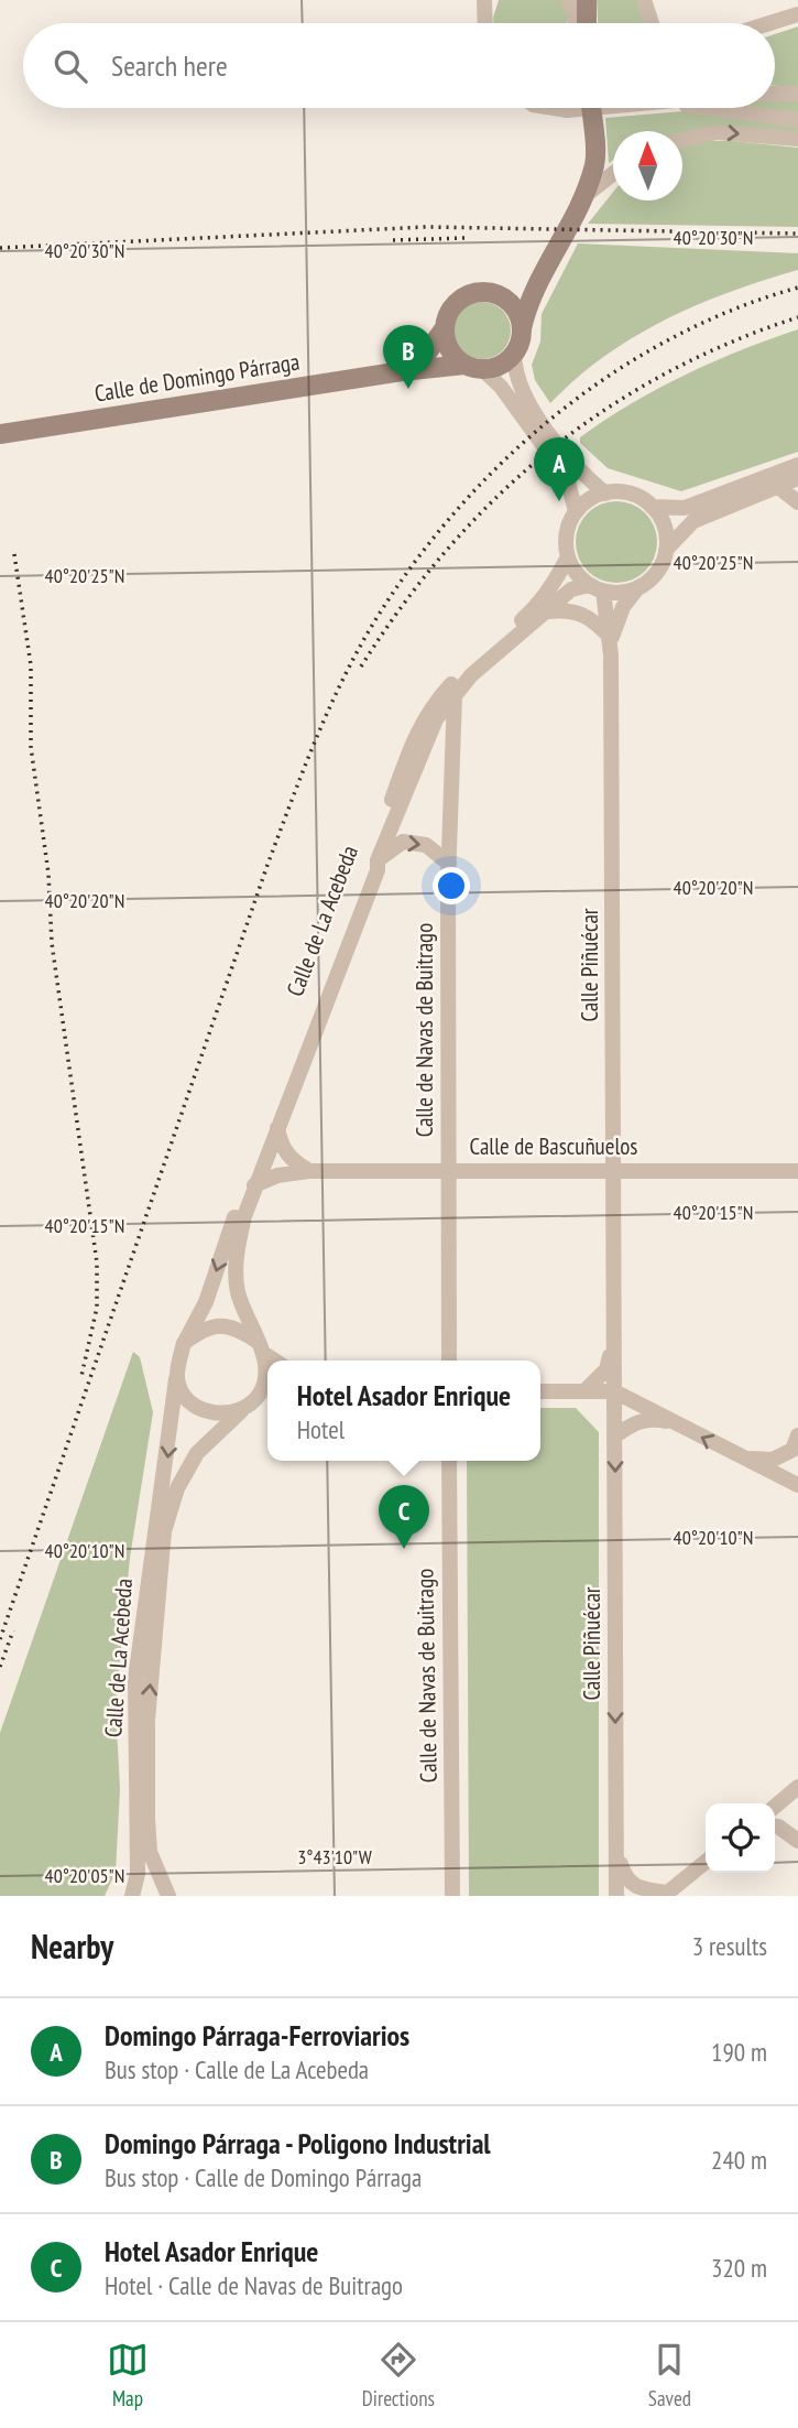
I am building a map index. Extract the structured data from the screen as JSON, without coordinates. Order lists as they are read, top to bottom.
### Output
{
  "streets": {
    "street": [
      "Calle de Domingo Párraga",
      "Calle de La Acebeda",
      "Calle Piñuécar",
      "Calle de Navas de Buitrago",
      "Calle de Bascuñuelos"
    ]
  },
  "crossings": [
    ["Calle de La Acebeda", "Calle Piñuécar"],
    ["Calle de La Acebeda", "Calle de Navas de Buitrago"],
    ["Calle de La Acebeda", "Calle de Bascuñuelos"],
    ["Calle Piñuécar", "Calle de Bascuñuelos"],
    ["Calle de Navas de Buitrago", "Calle de Bascuñuelos"]
  ],
  "north": "top",
  "page": {
    "search": "Search here",
    "pins": ["B", "A", "C"],
    "popup": ["Hotel Asador Enrique", "Hotel"],
    "heading": ["Nearby", "3 results"],
    "list": [
      {
        "mark": "A",
        "name": "Domingo Párraga-Ferroviarios",
        "note": "Bus stop · Calle de La Acebeda",
        "value": "190 m"
      },
      {
        "mark": "B",
        "name": "Domingo Párraga - Poligono Industrial",
        "note": "Bus stop · Calle de Domingo Párraga",
        "value": "240 m"
      },
      {
        "mark": "C",
        "name": "Hotel Asador Enrique",
        "note": "Hotel · Calle de Navas de Buitrago",
        "value": "320 m"
      }
    ],
    "nav": ["Map", "Directions", "Saved"]
  },
  "coordinates": [
    "40°20'30\"N",
    "40°20'25\"N",
    "40°20'20\"N",
    "40°20'15\"N",
    "40°20'10\"N",
    "3°43'10\"W",
    "40°20'05\"N"
  ]
}
